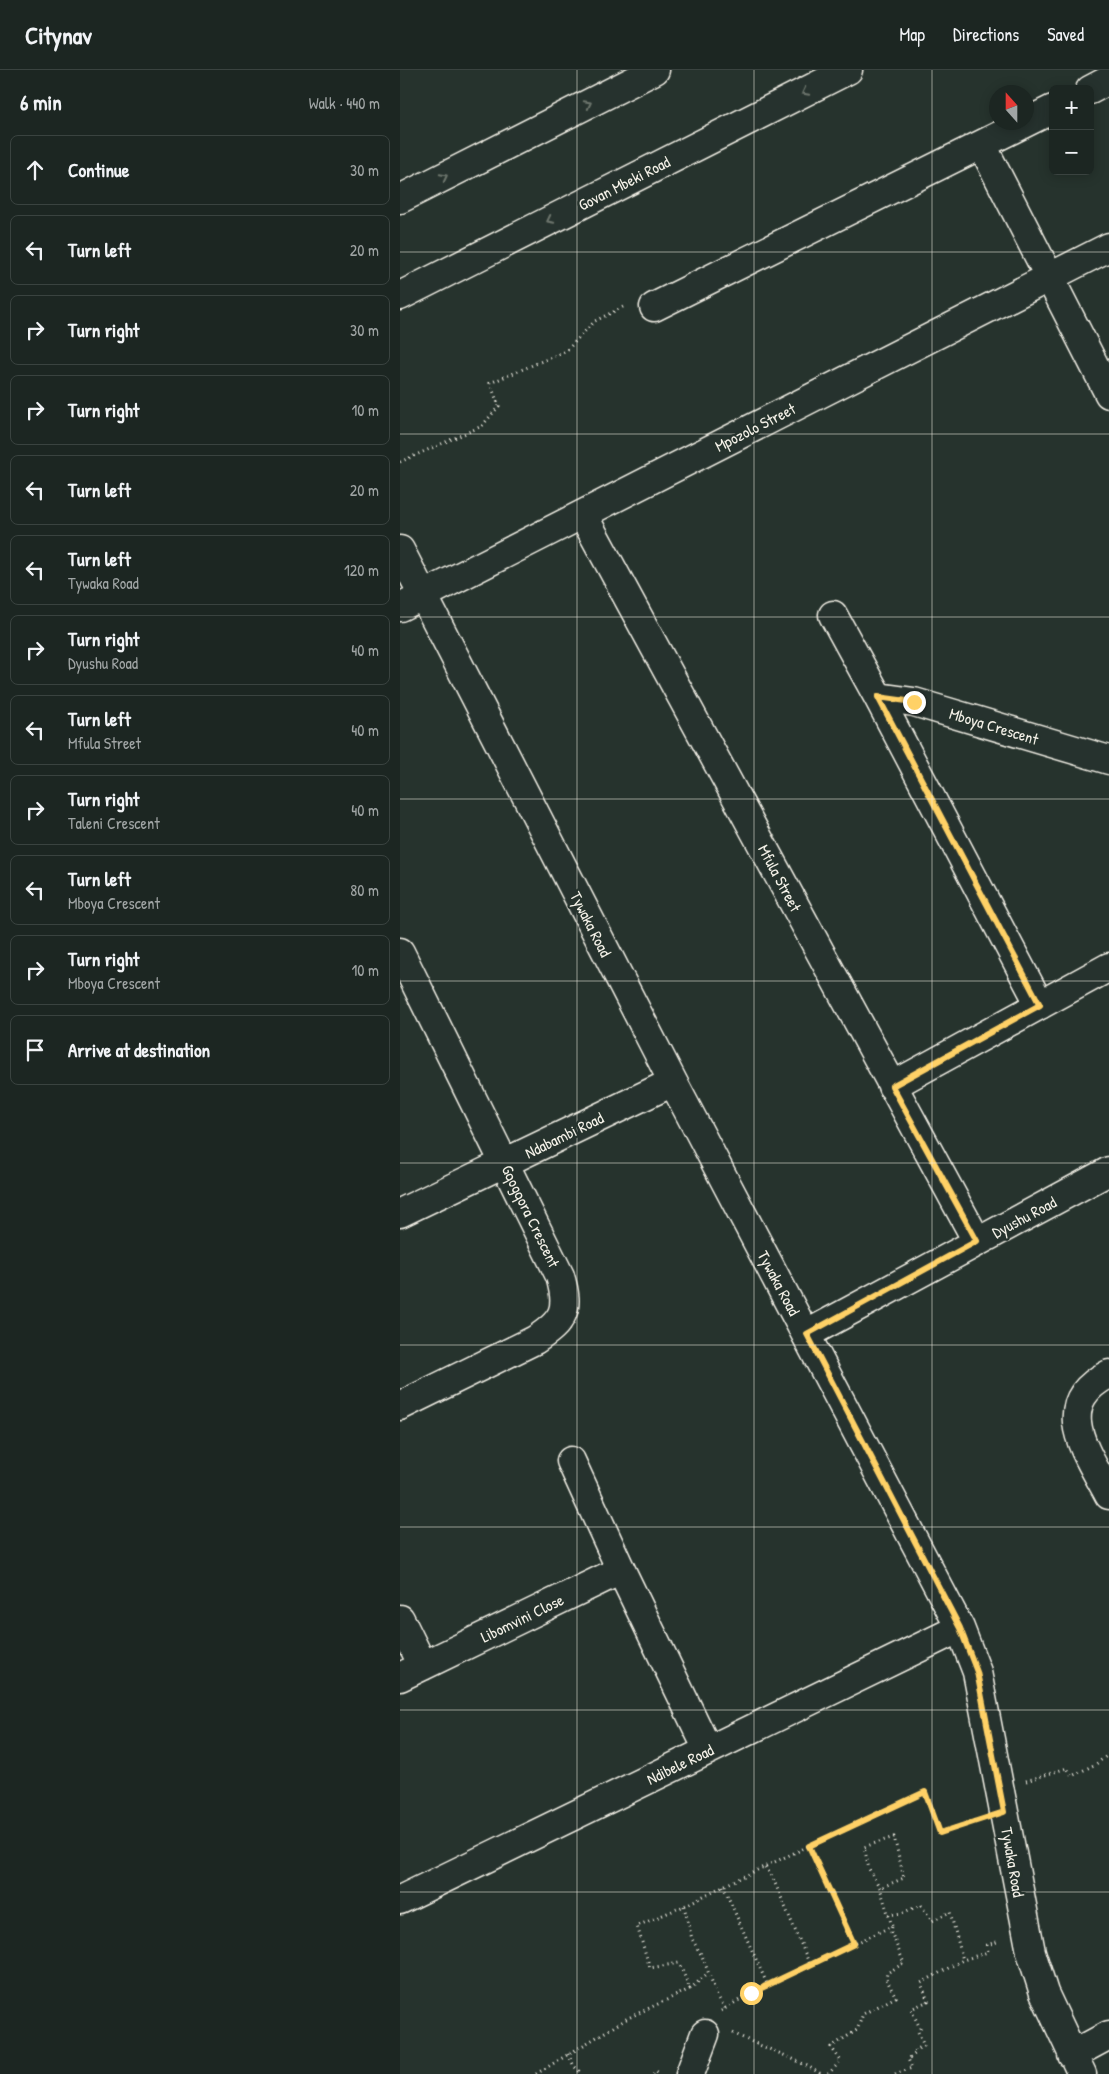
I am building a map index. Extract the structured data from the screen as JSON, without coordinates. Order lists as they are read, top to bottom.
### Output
{
  "streets": {
    "street": [
      "Govan Mbeki Road",
      "Mpozolo Street",
      "Mboya Crescent",
      "Mfula Street",
      "Tywaka Road",
      "Ndabambi Road",
      "Gqogqora Crescent",
      "Dyushu Road",
      "Libomvini Close",
      "Ndibele Road"
    ]
  },
  "crossings": [
    ["Mpozolo Street", "Mfula Street"],
    ["Mpozolo Street", "Tywaka Road"],
    ["Mfula Street", "Dyushu Road"],
    ["Tywaka Road", "Ndabambi Road"],
    ["Tywaka Road", "Dyushu Road"],
    ["Tywaka Road", "Ndibele Road"],
    ["Ndabambi Road", "Gqogqora Crescent"]
  ],
  "north": "top",
  "page": {
    "header": "Citynav",
    "nav": ["Map", "Directions", "Saved"],
    "heading": ["6 min", "Walk · 440 m"],
    "map_buttons": ["+", "−"],
    "list": [
      ["Continue", "30 m"],
      ["Turn left", "20 m"],
      ["Turn right", "30 m"],
      ["Turn right", "10 m"],
      ["Turn left", "20 m"],
      ["Turn left", "Tywaka Road", "120 m"],
      ["Turn right", "Dyushu Road", "40 m"],
      ["Turn left", "Mfula Street", "40 m"],
      ["Turn right", "Taleni Crescent", "40 m"],
      ["Turn left", "Mboya Crescent", "80 m"],
      ["Turn right", "Mboya Crescent", "10 m"],
      "Arrive at destination"
    ]
  }
}
